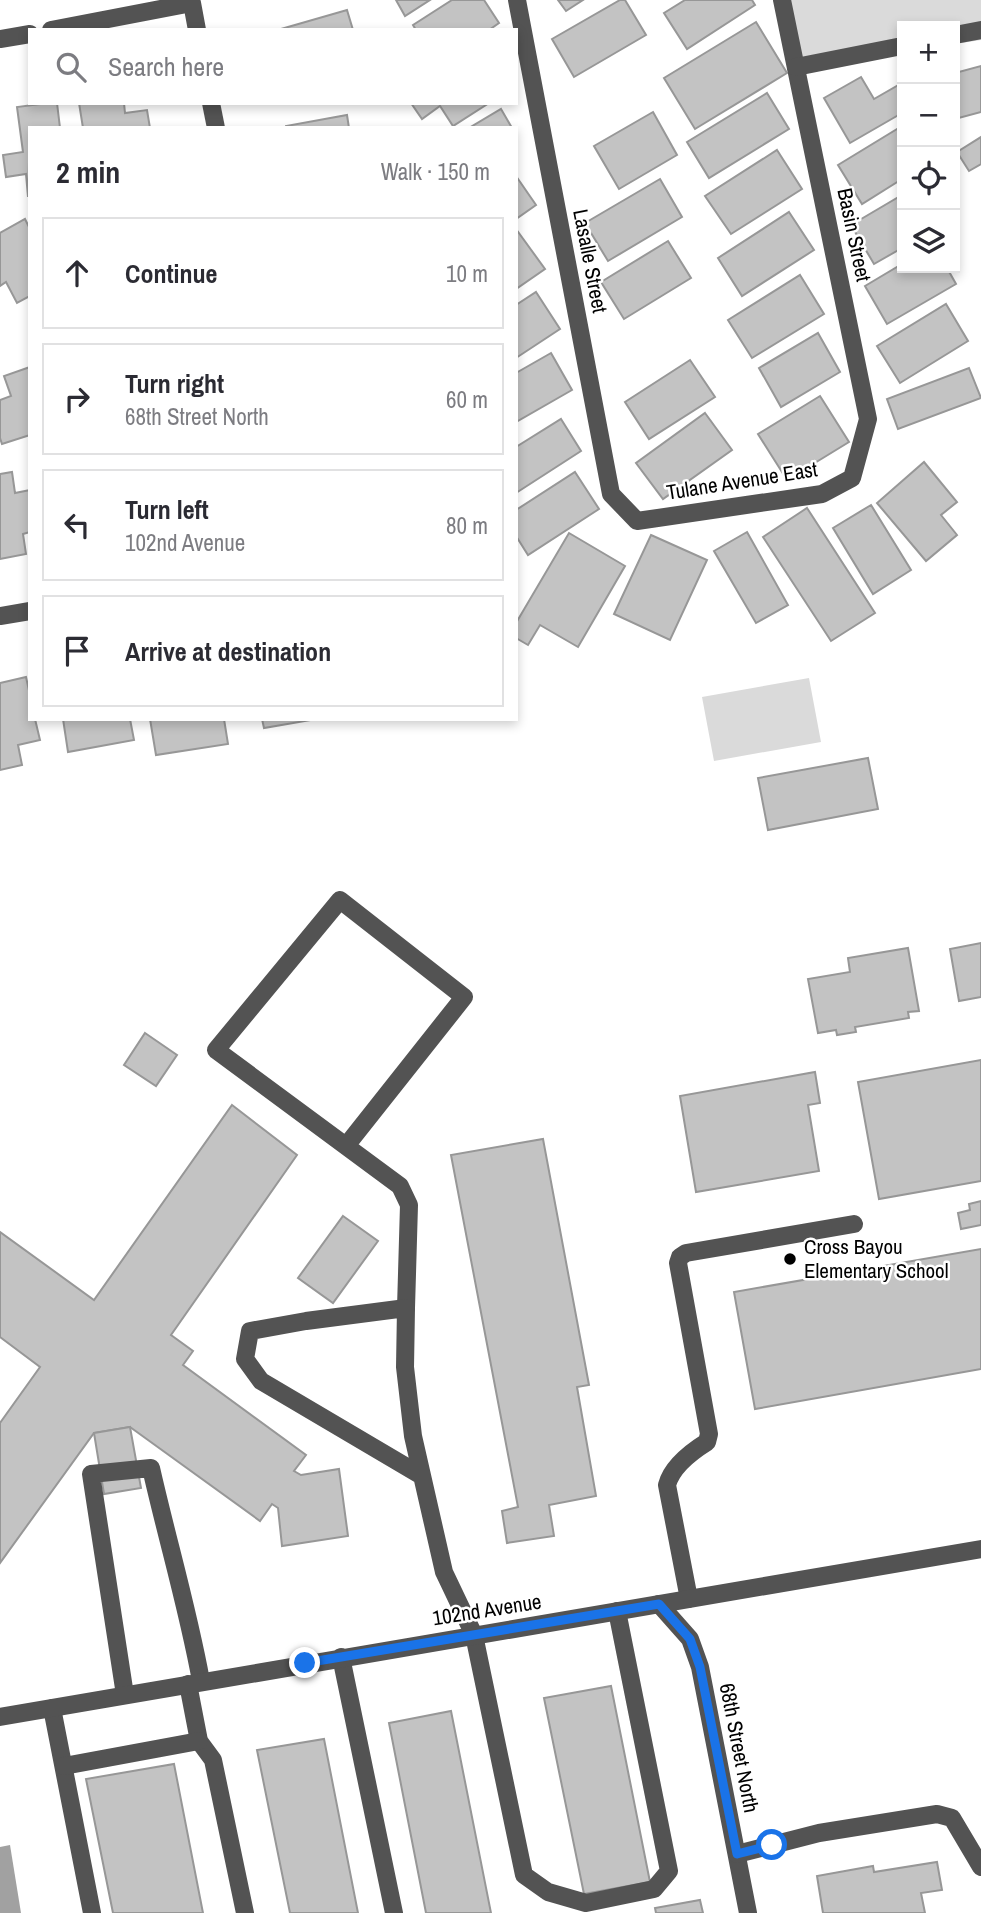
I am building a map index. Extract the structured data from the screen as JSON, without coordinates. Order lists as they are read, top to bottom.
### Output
{
  "streets": {
    "street": [
      "Basin Street",
      "Lasalle Street",
      "Tulane Avenue East",
      "102nd Avenue",
      "68th Street North"
    ]
  },
  "crossings": [
    ["Basin Street", "Tulane Avenue East"],
    ["Lasalle Street", "Tulane Avenue East"],
    ["102nd Avenue", "68th Street North"]
  ],
  "places": ["Cross Bayou Elementary School"],
  "page": {
    "map_buttons": ["+", "−"],
    "search": "Search here",
    "heading": ["2 min", "Walk · 150 m"],
    "list": [
      ["Continue", "10 m"],
      ["Turn right", "68th Street North", "60 m"],
      ["Turn left", "102nd Avenue", "80 m"],
      "Arrive at destination"
    ]
  }
}
